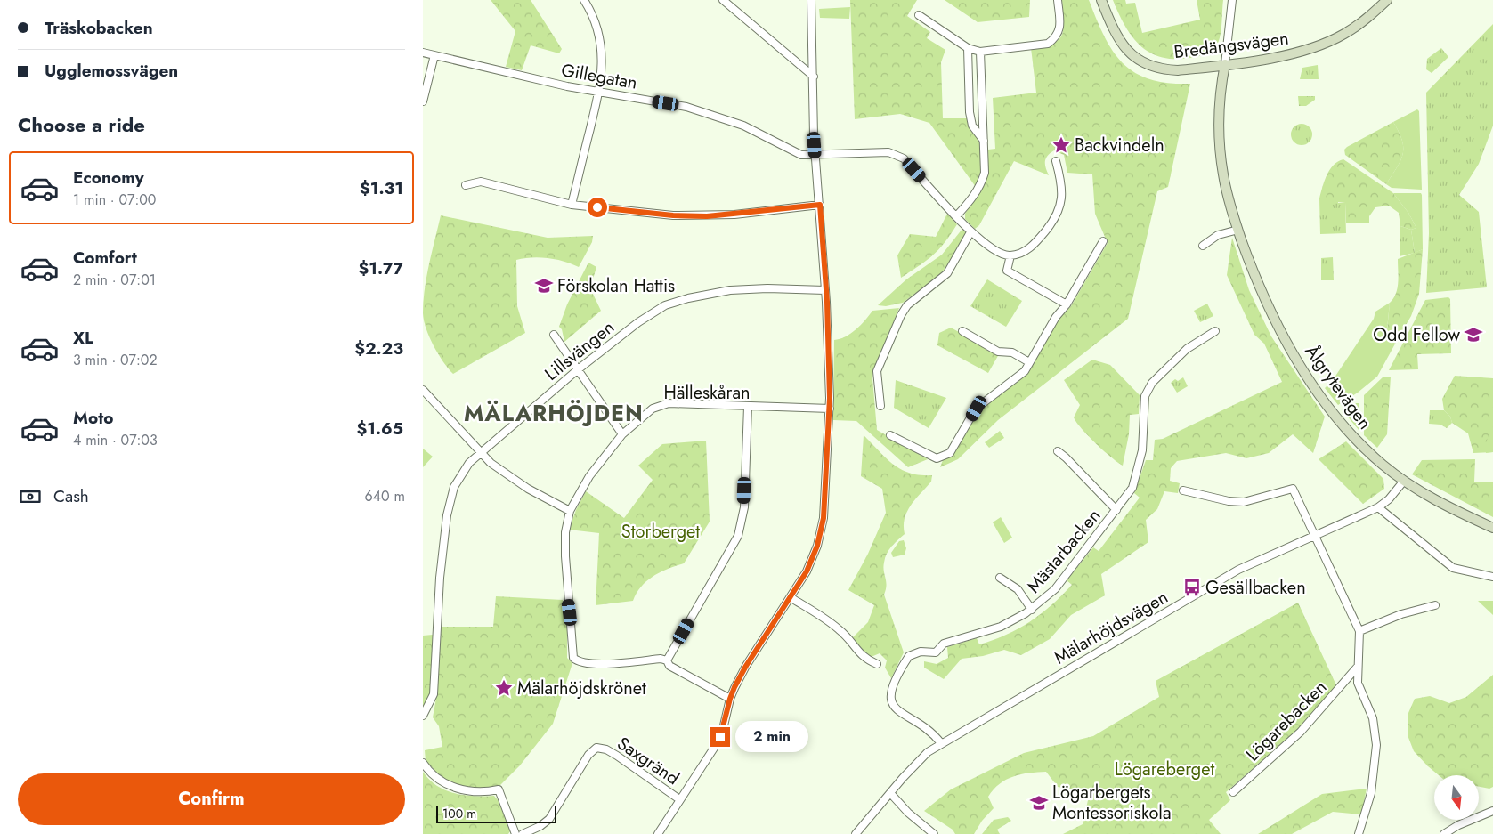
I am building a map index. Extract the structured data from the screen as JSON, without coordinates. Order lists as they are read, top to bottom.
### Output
{
  "streets": {
    "street": [
      "Bredängsvägen",
      "Gillegatan",
      "Lillsvängen",
      "Ålgrytevägen",
      "Hälleskåran",
      "Mästarbacken",
      "Mälarhöjdsvägen",
      "Lögarebacken",
      "Saxgränd"
    ]
  },
  "crossings": [
    ["Bredängsvägen", "Ålgrytevägen"],
    ["Ålgrytevägen", "Mälarhöjdsvägen"],
    ["Mästarbacken", "Mälarhöjdsvägen"]
  ],
  "districts": ["MÄLARHÖJDEN"],
  "parks": ["Storberget", "Lögareberget"],
  "places": {
    "place": ["Backvindeln", "Mälarhöjdskrönet"],
    "school or university": ["Förskolan Hattis", "Odd Fellow", "Lögarbergets Montessoriskola"],
    "bus stop": ["Gesällbacken"]
  },
  "scale_bar": "100 m",
  "north": "bottom",
  "page": {
    "banner": ["Träskobacken", "Ugglemossvägen"],
    "heading": "Choose a ride",
    "list": [
      {
        "name": "Economy",
        "note": "1 min · 07:00",
        "value": "$1.31"
      },
      {
        "name": "Comfort",
        "note": "2 min · 07:01",
        "value": "$1.77"
      },
      {
        "name": "XL",
        "note": "3 min · 07:02",
        "value": "$2.23"
      },
      {
        "name": "Moto",
        "note": "4 min · 07:03",
        "value": "$1.65"
      }
    ],
    "pay": ["Cash", "640 m"],
    "bubble": "2 min",
    "buttons": "Confirm",
    "scale": "100 m"
  }
}
